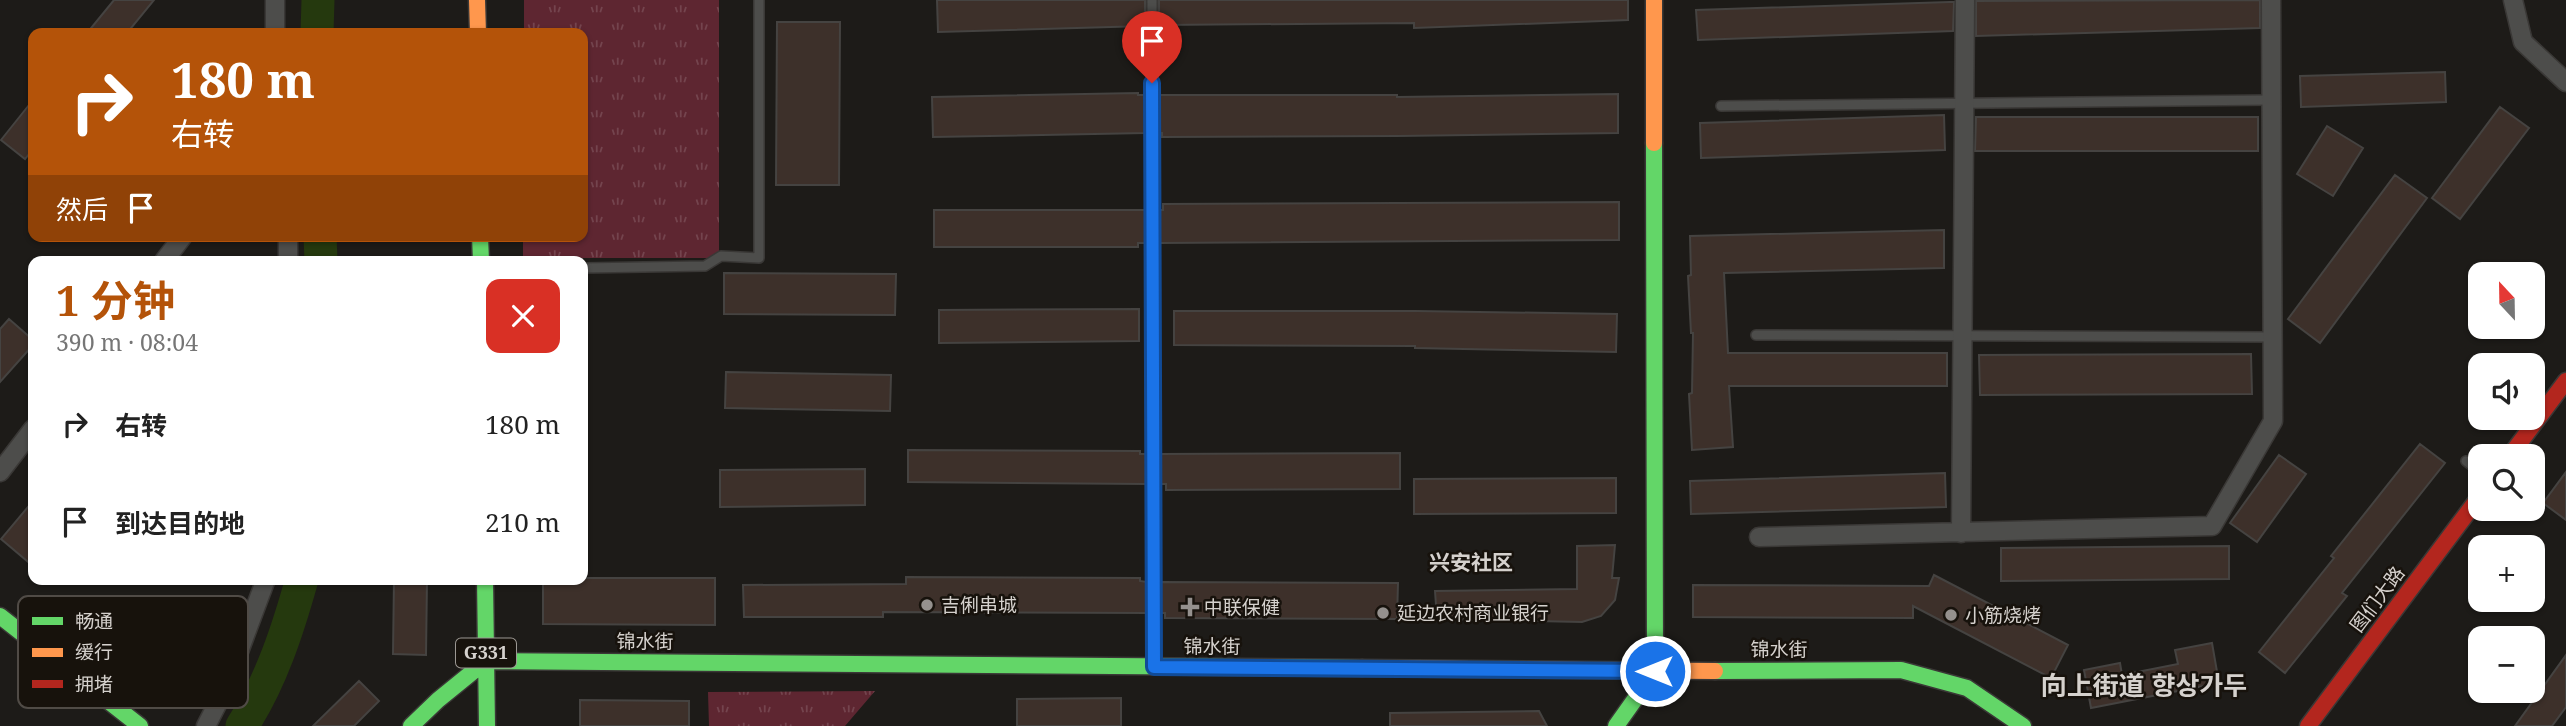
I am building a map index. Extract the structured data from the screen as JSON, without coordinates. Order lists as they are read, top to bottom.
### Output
{
  "streets": {
    "main road": ["图们大路", "锦水街", "G331"]
  },
  "crossings": [
    ["锦水街", "G331"]
  ],
  "districts": ["兴安社区", "向上街道 향상가두"],
  "places": {
    "other": ["吉俐串城", "延边农村商业银行", "小筋烧烤"],
    "health": ["中联保健"]
  },
  "legend": ["畅通", "缓行", "拥堵"],
  "north": "top",
  "page": {
    "turn": ["180 m", "右转"],
    "then": "然后",
    "heading": ["1 分钟", "390 m · 08:04"],
    "map_buttons": ["+", "−"],
    "list": [
      {
        "name": "右转",
        "value": "180 m"
      },
      {
        "name": "到达目的地",
        "value": "210 m"
      }
    ]
  }
}
